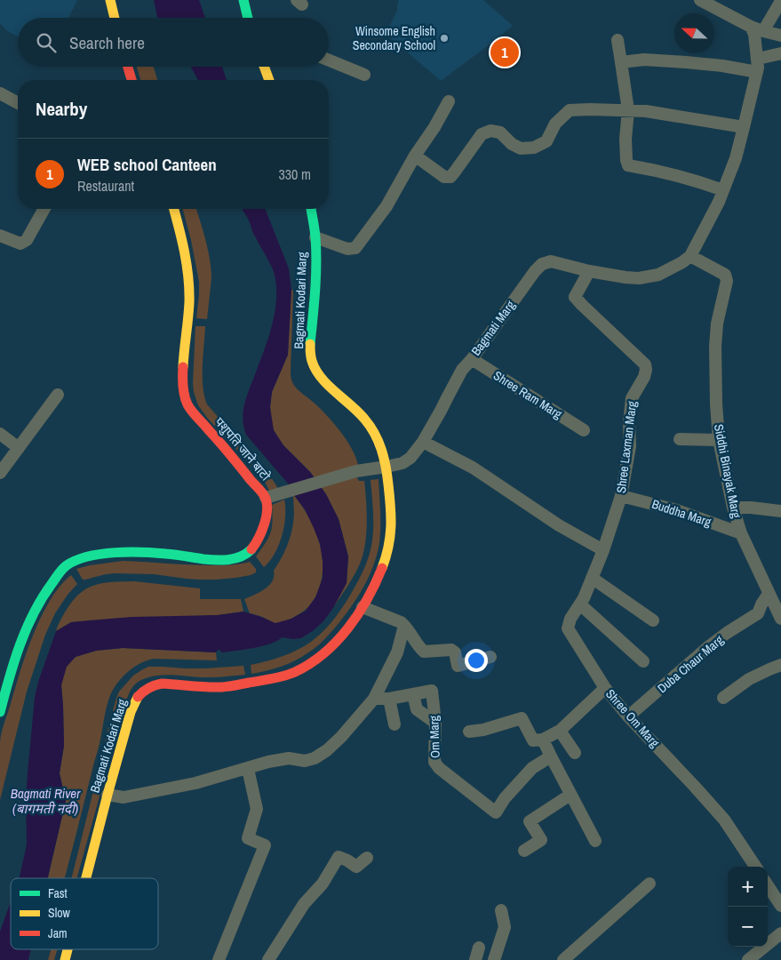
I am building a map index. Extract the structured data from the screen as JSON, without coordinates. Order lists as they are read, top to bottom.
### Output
{
  "streets": {
    "main road": ["Bagmati Kodari Marg", "पशुपति जाने बाटो"],
    "street": [
      "Bagmati Marg",
      "Shree Ram Marg",
      "Shree Laxman Marg",
      "Siddhi Binayak Marg",
      "Buddha Marg",
      "Duba Chaur Marg",
      "Shree Om Marg",
      "Om Marg"
    ]
  },
  "crossings": [
    ["Bagmati Kodari Marg", "Bagmati Marg"],
    ["Bagmati Marg", "Shree Ram Marg"],
    ["Bagmati Marg", "Shree Laxman Marg"],
    ["Bagmati Marg", "पशुपति जाने बाटो"],
    ["Bagmati Marg", "Siddhi Binayak Marg"],
    ["Shree Laxman Marg", "Buddha Marg"],
    ["Shree Laxman Marg", "Shree Om Marg"],
    ["Siddhi Binayak Marg", "Buddha Marg"],
    ["Siddhi Binayak Marg", "Duba Chaur Marg"],
    ["Duba Chaur Marg", "Shree Om Marg"]
  ],
  "water": ["Bagmati River (बागमती नदी)"],
  "places": ["Winsome English Secondary School"],
  "legend": ["Fast", "Slow", "Jam"],
  "north": "left",
  "page": {
    "search": "Search here",
    "pins": "1",
    "heading": "Nearby",
    "list": [
      {
        "mark": "1",
        "name": "WEB school Canteen",
        "note": "Restaurant",
        "value": "330 m"
      }
    ],
    "map_buttons": ["+", "−"]
  }
}
